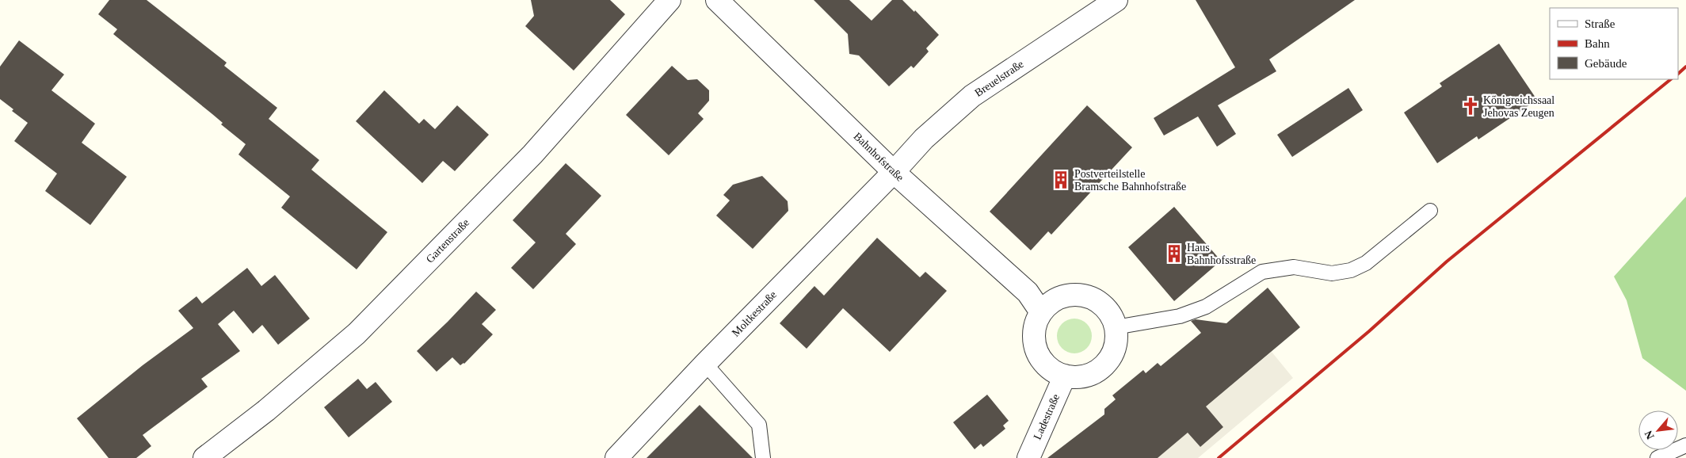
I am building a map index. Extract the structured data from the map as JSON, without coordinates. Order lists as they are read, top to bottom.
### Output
{
  "streets": {
    "street": [
      "Breuelstraße",
      "Bahnhofstraße",
      "Gartenstraße",
      "Moltkestraße",
      "Ladestraße"
    ]
  },
  "crossings": [
    ["Breuelstraße", "Bahnhofstraße"],
    ["Breuelstraße", "Moltkestraße"],
    ["Bahnhofstraße", "Moltkestraße"],
    ["Bahnhofstraße", "Ladestraße"]
  ],
  "places": {
    "church": ["Königreichssaal Jehovas Zeugen"],
    "building": ["Postverteilstelle Bramsche Bahnhofstraße", "Haus Bahnhofsstraße"]
  },
  "legend": ["Straße", "Bahn", "Gebäude"],
  "north": "bottom left"
}
